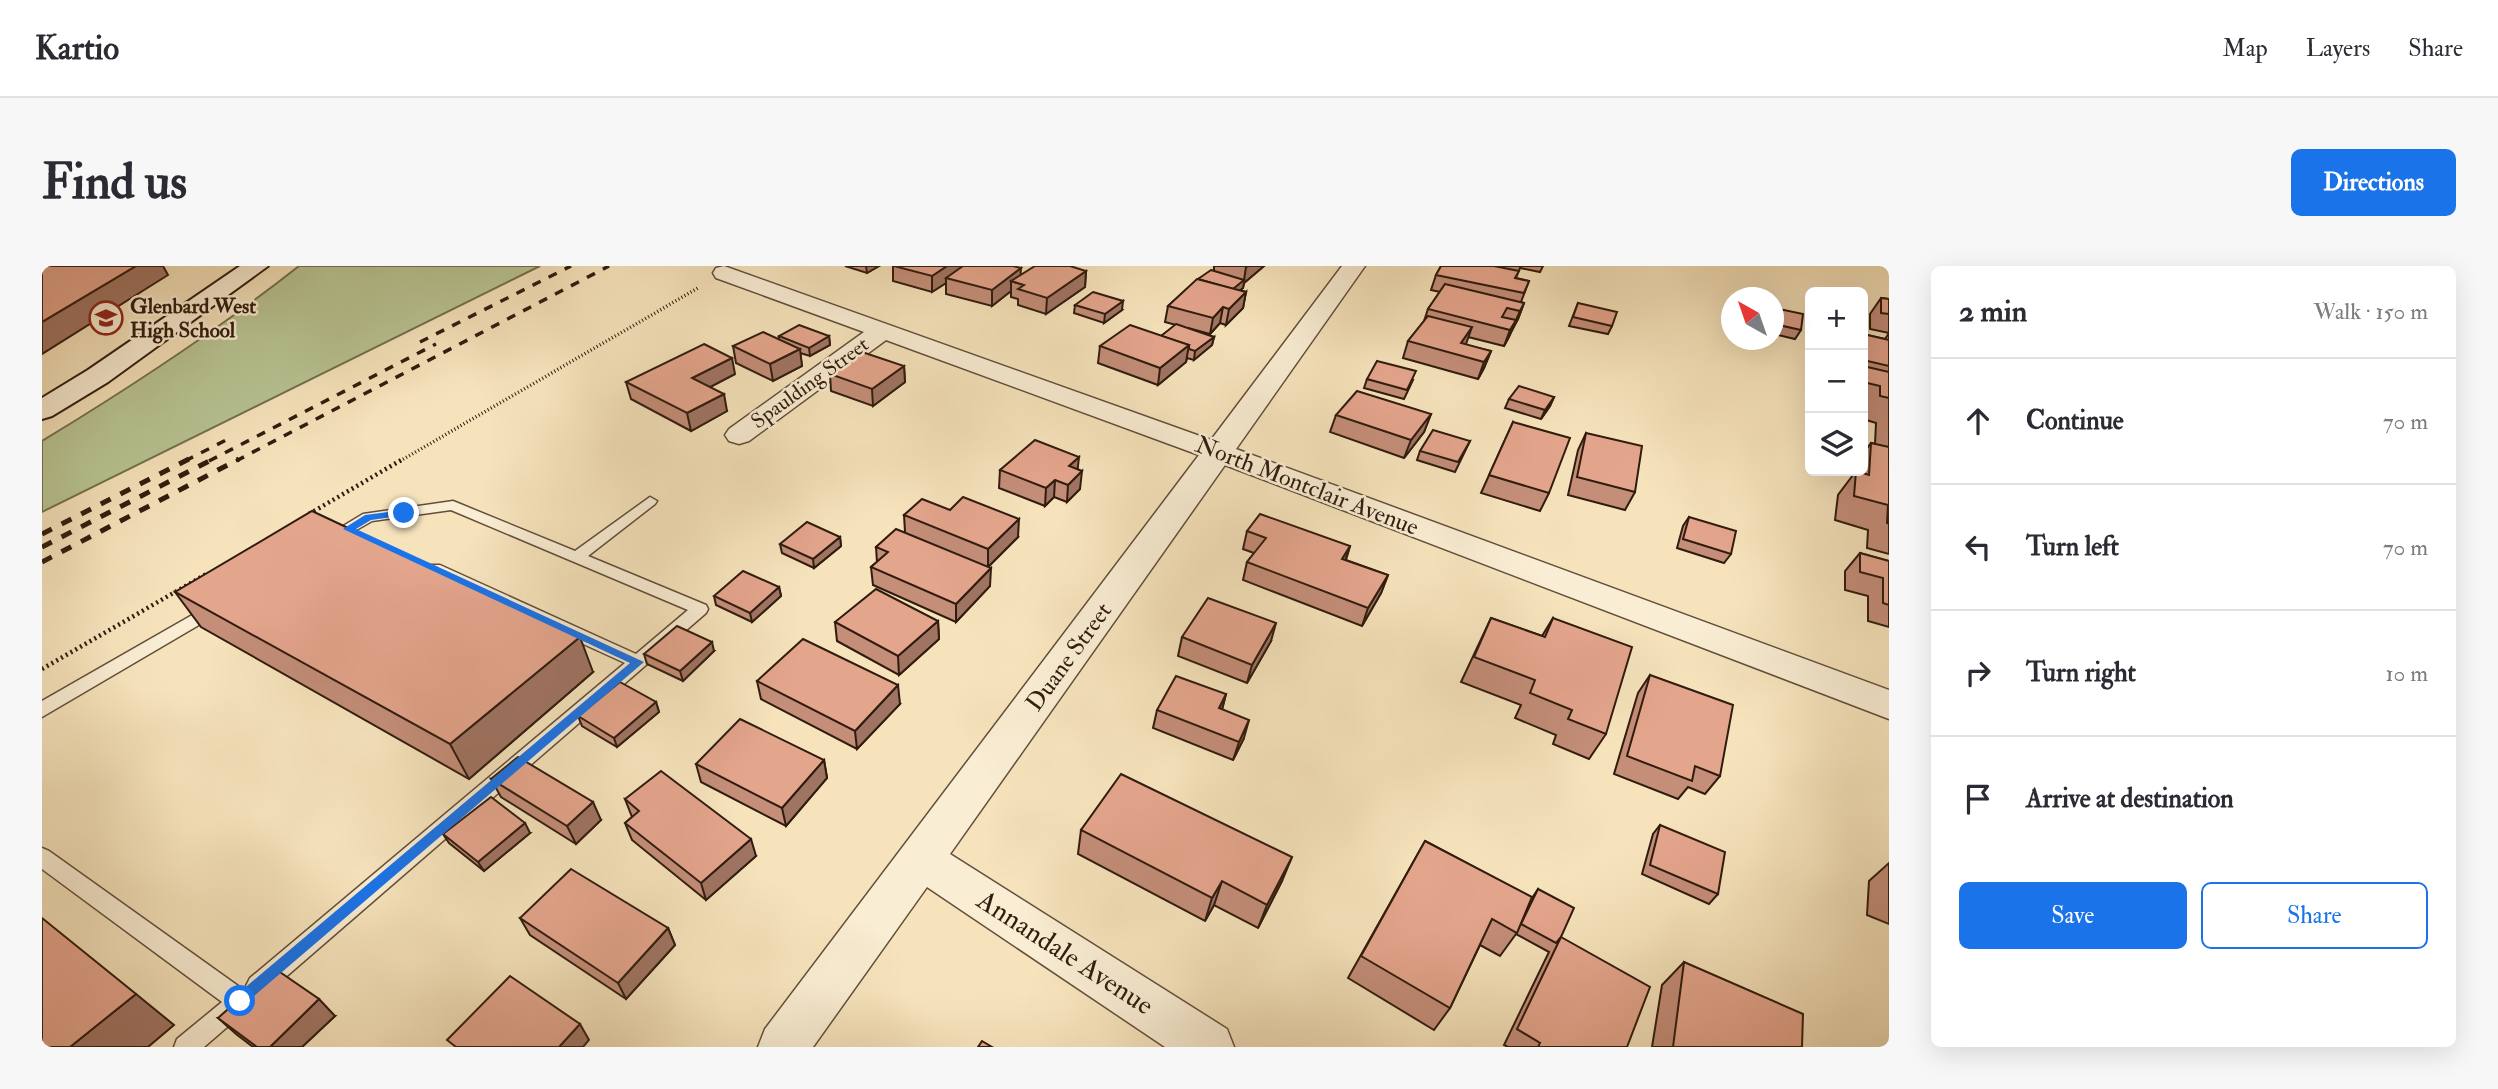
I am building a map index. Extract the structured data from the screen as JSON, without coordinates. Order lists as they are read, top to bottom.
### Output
{
  "streets": {
    "street": [
      "Spaulding Street",
      "North Montclair Avenue",
      "Duane Street",
      "Annandale Avenue"
    ]
  },
  "crossings": [
    ["Spaulding Street", "North Montclair Avenue"],
    ["North Montclair Avenue", "Duane Street"],
    ["Duane Street", "Annandale Avenue"]
  ],
  "places": {
    "school or university": ["Glenbard West High School"]
  },
  "north": "top left",
  "page": {
    "header": "Kartio",
    "nav": ["Map", "Layers", "Share"],
    "buttons": [
      "Directions",
      ["Save", "Share"]
    ],
    "title": "Find us",
    "heading": ["2 min", "Walk · 150 m"],
    "map_buttons": ["+", "−"],
    "list": [
      ["Continue", "70 m"],
      ["Turn left", "70 m"],
      ["Turn right", "10 m"],
      "Arrive at destination"
    ]
  }
}
